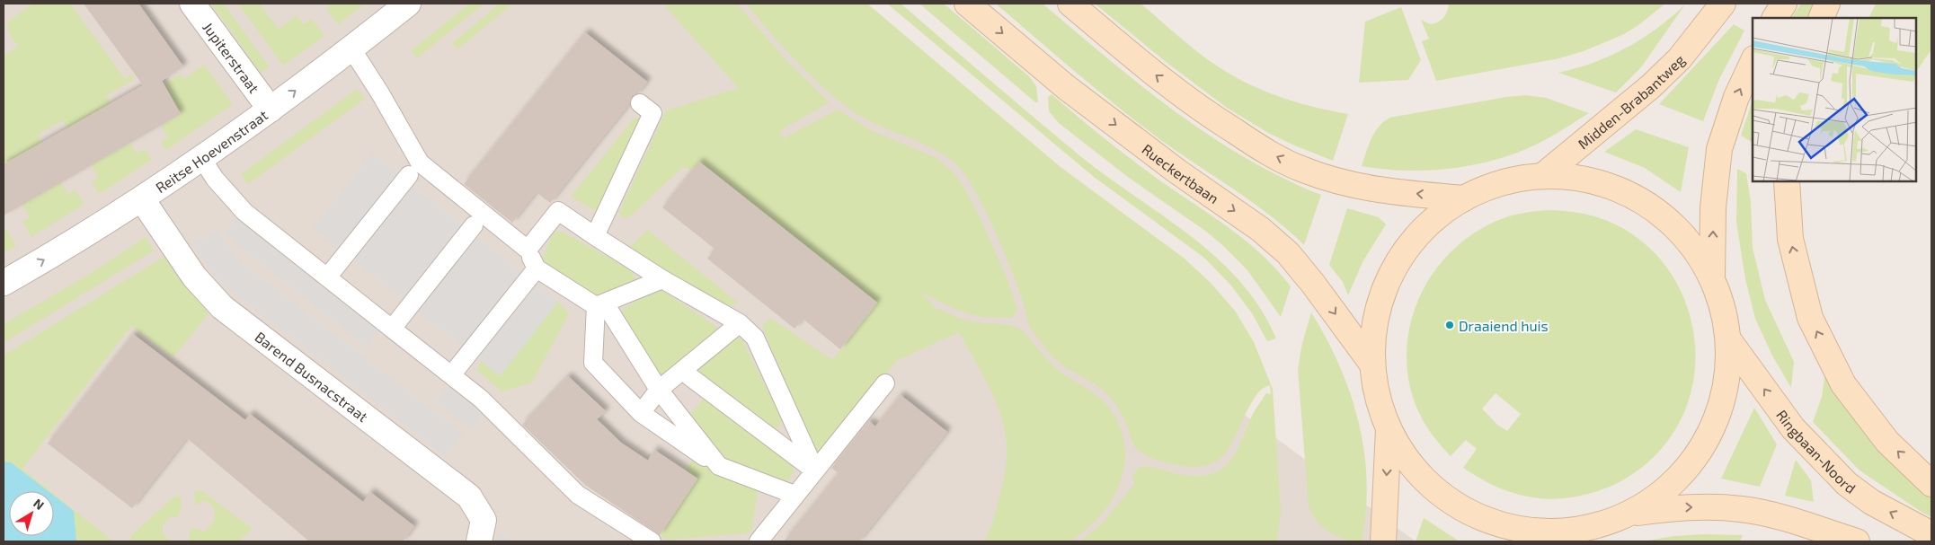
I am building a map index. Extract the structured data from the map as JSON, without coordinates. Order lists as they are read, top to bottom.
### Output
{
  "streets": {
    "main road": ["Midden-Brabantweg", "Rueckertbaan", "Ringbaan-Noord"],
    "street": ["Jupiterstraat", "Reitse Hoevenstraat", "Barend Busnacstraat"]
  },
  "crossings": [
    ["Jupiterstraat", "Reitse Hoevenstraat"],
    ["Reitse Hoevenstraat", "Barend Busnacstraat"]
  ],
  "one_way": ["Reitse Hoevenstraat"],
  "places": ["Draaiend huis"],
  "north": "top right"
}
